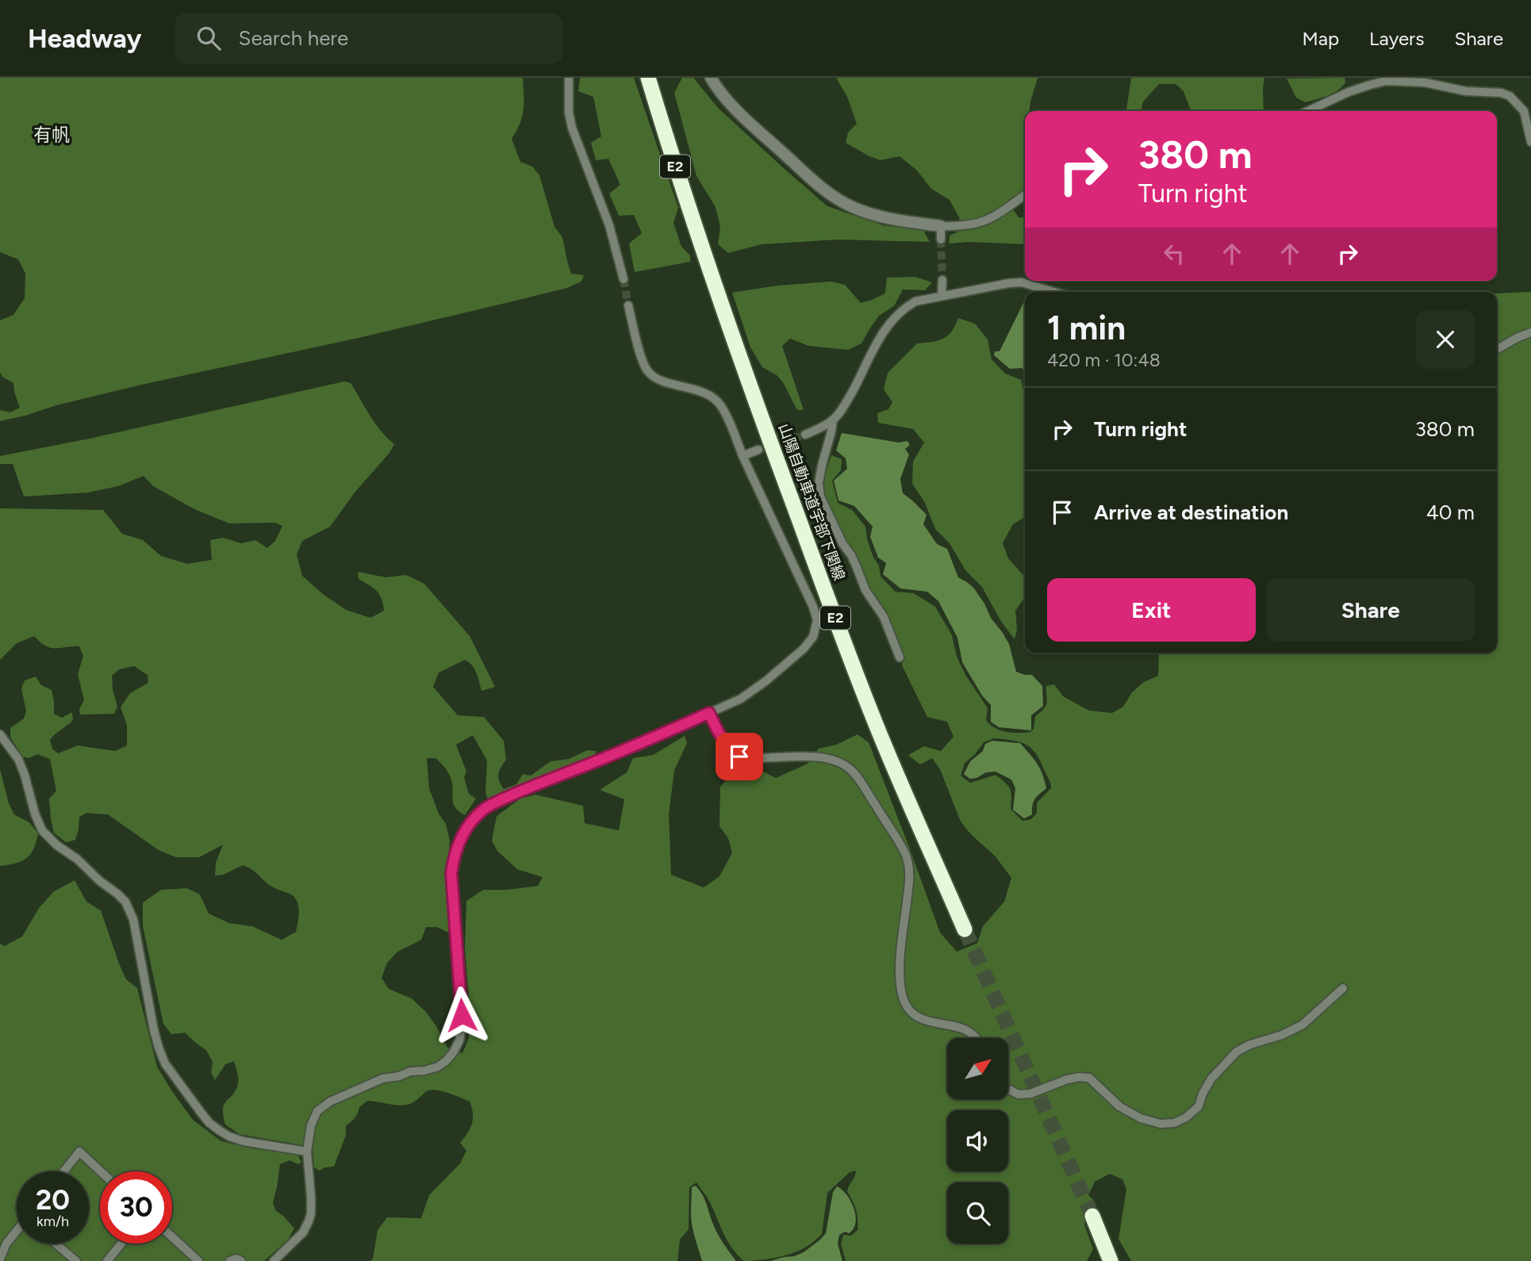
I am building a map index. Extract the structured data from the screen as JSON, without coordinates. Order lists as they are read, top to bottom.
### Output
{
  "streets": {
    "highway": ["E2", "山陽自動車道宇部下関線"]
  },
  "districts": ["有帆"],
  "north": "top right",
  "page": {
    "header": "Headway",
    "search": "Search here",
    "nav": ["Map", "Layers", "Share"],
    "turn": ["380 m", "Turn right"],
    "heading": ["1 min", "420 m · 10:48"],
    "list": [
      {
        "name": "Turn right",
        "value": "380 m"
      },
      {
        "name": "Arrive at destination",
        "value": "40 m"
      }
    ],
    "buttons": ["Exit", "Share"],
    "speed": "20 km/h",
    "limit": "30"
  }
}
